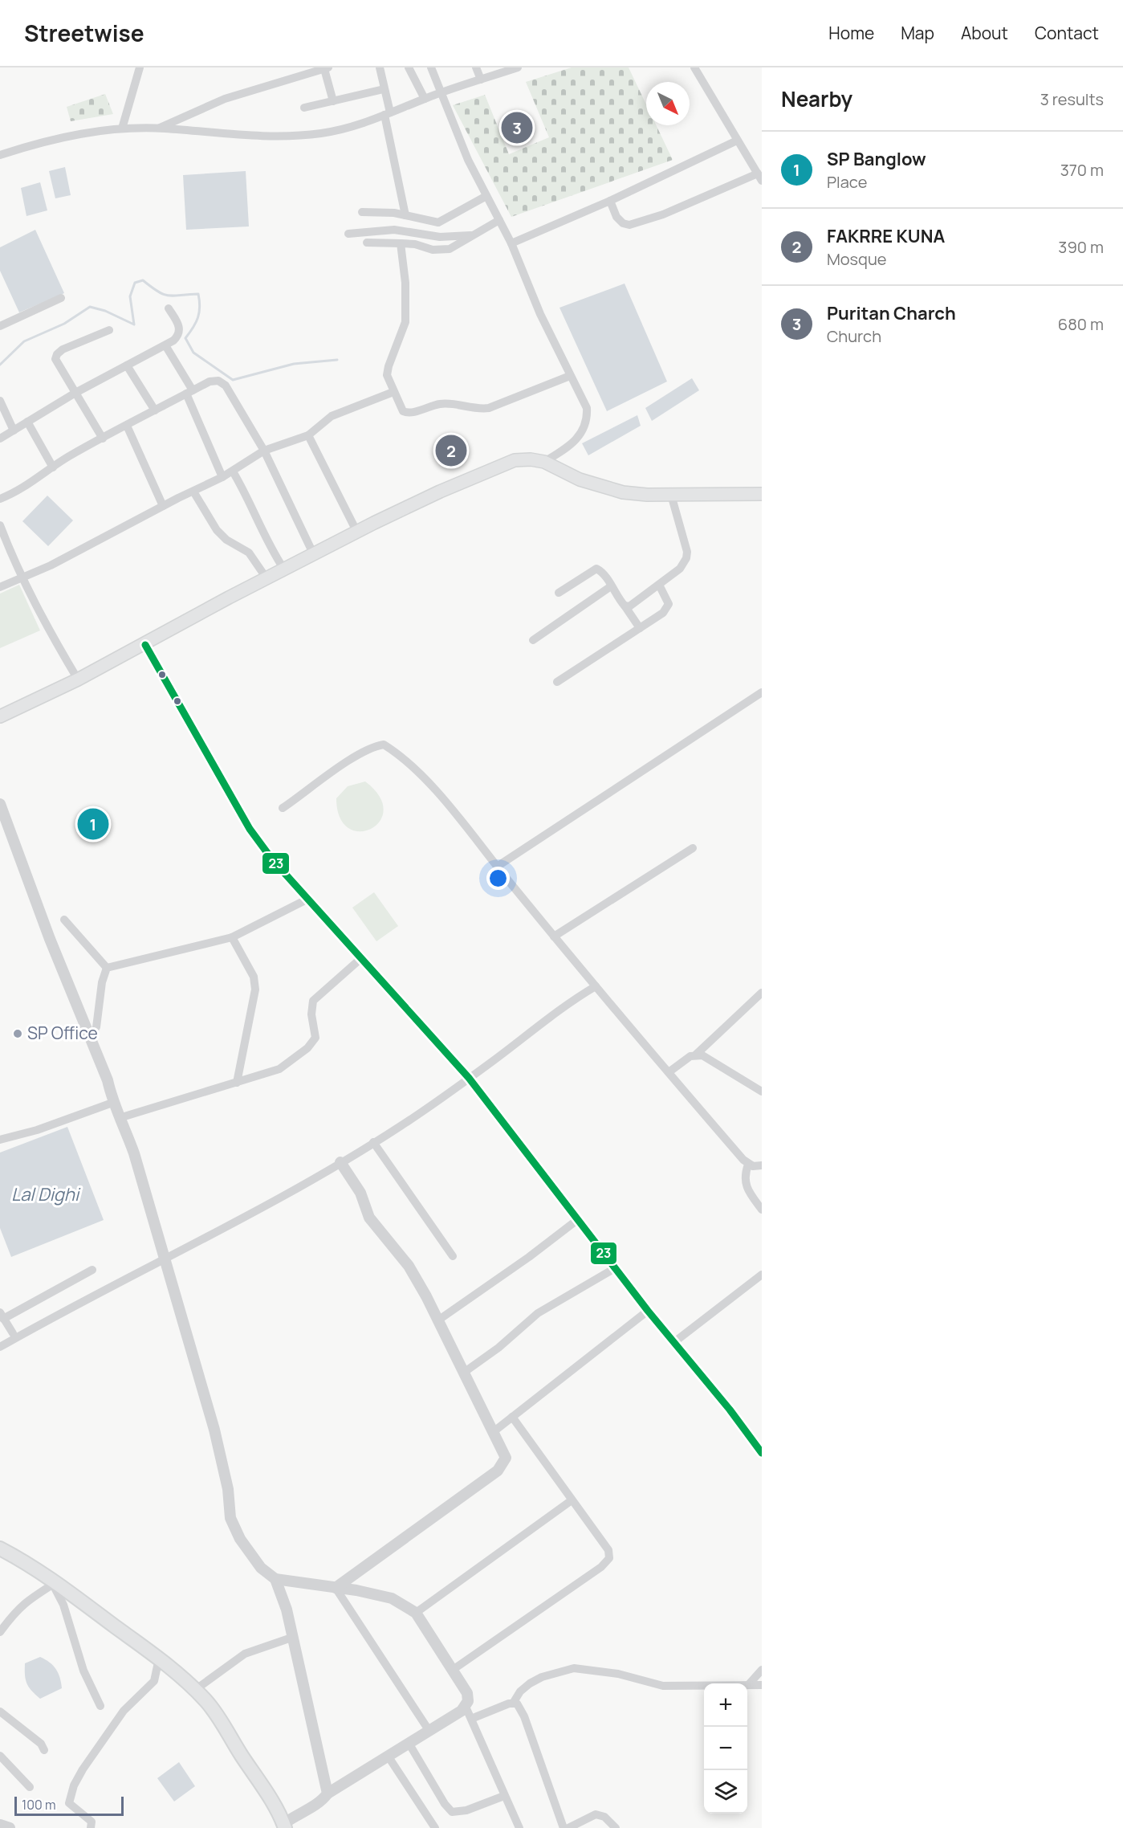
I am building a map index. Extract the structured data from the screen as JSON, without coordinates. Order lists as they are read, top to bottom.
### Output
{
  "water": ["Lal Dighi"],
  "places": ["SP Office"],
  "lines": ["transit line 23"],
  "scale_bar": "100 m",
  "north": "bottom right",
  "page": {
    "header": "Streetwise",
    "nav": [
      "Home",
      "Map",
      "About",
      "Contact"
    ],
    "heading": ["Nearby", "3 results"],
    "pins": ["3", "2", "1"],
    "list": [
      {
        "mark": "1",
        "name": "SP Banglow",
        "note": "Place",
        "value": "370 m"
      },
      {
        "mark": "2",
        "name": "FAKRRE KUNA",
        "note": "Mosque",
        "value": "390 m"
      },
      {
        "mark": "3",
        "name": "Puritan Charch",
        "note": "Church",
        "value": "680 m"
      }
    ],
    "map_buttons": ["+", "−"],
    "scale": "100 m"
  }
}
